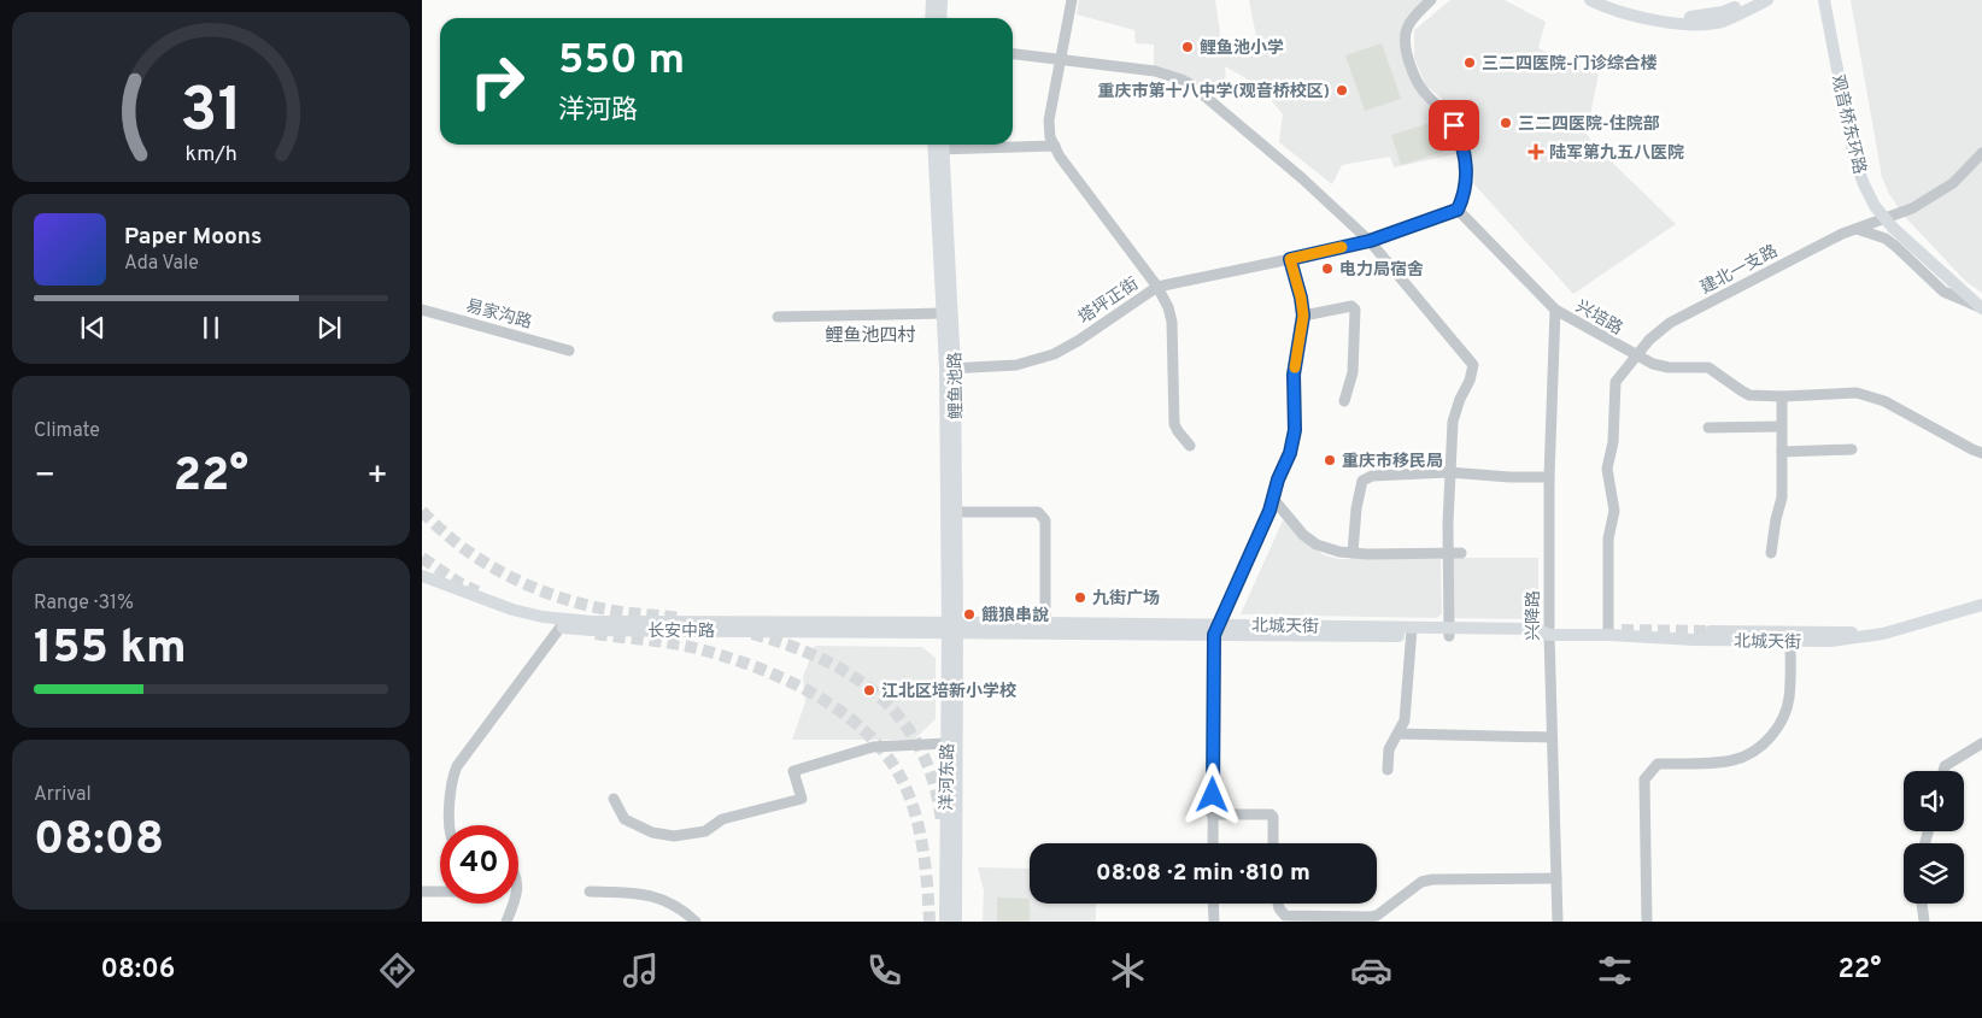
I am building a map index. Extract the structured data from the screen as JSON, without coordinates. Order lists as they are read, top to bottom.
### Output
{
  "streets": {
    "main road": [
      "观音桥东环路",
      "鲤鱼池路",
      "北城天街",
      "长安中路",
      "洋河东路"
    ],
    "street": [
      "建北一支路",
      "塔坪正街",
      "易家沟路",
      "兴培路",
      "兴降路"
    ]
  },
  "crossings": [
    ["建北一支路", "兴培路"],
    ["建北一支路", "北城天街"],
    ["塔坪正街", "兴培路"],
    ["塔坪正街", "鲤鱼池路"],
    ["兴培路", "兴降路"],
    ["鲤鱼池路", "北城天街"],
    ["鲤鱼池路", "长安中路"],
    ["鲤鱼池路", "洋河东路"],
    ["兴降路", "北城天街"],
    ["北城天街", "长安中路"],
    ["北城天街", "洋河东路"],
    ["长安中路", "洋河东路"]
  ],
  "districts": ["鲤鱼池四村"],
  "places": {
    "other": [
      "鲤鱼池小学",
      "三二四医院-门诊综合楼",
      "重庆市第十八中学(观音桥校区)",
      "三二四医院-住院部",
      "电力局宿舍",
      "重庆市移民局",
      "九街广场",
      "餓狼串說",
      "江北区培新小学校"
    ],
    "health": ["陆军第九五八医院"]
  },
  "page": {
    "turn": ["550 m", "洋河路"],
    "song": ["Paper Moons", "Ada Vale"],
    "tile": [
      "Climate",
      ["Range · 31%", "155 km"],
      ["Arrival", "08:08"]
    ],
    "heat": ["−", "22°", "+"],
    "limit": "40",
    "trip": "08:08 · 2 min · 810 m",
    "tabs": ["08:06", "22°"],
    "gauge": ["31", "km/h"]
  }
}
